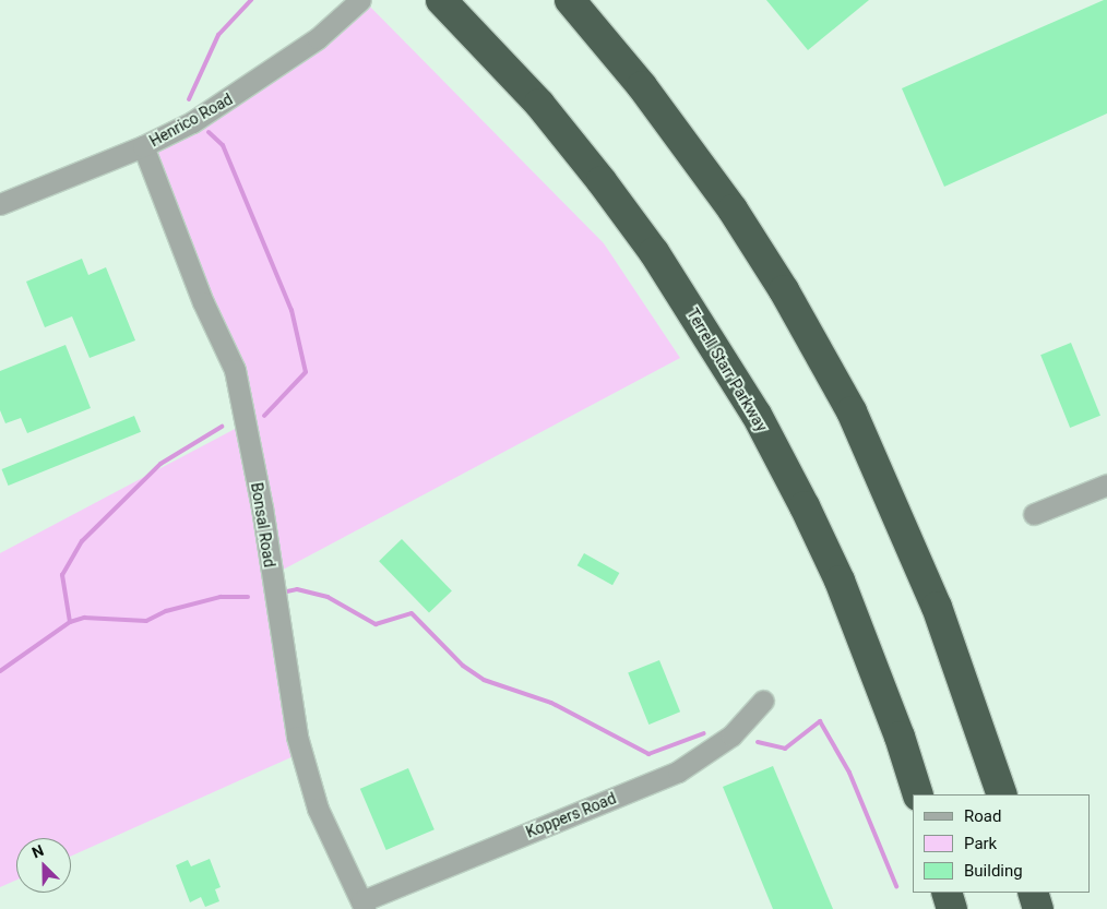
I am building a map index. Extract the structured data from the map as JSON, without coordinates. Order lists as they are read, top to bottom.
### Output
{
  "streets": {
    "highway": ["Terrell Starr Parkway"],
    "street": ["Henrico Road", "Bonsal Road", "Koppers Road"]
  },
  "crossings": [
    ["Henrico Road", "Bonsal Road"],
    ["Bonsal Road", "Koppers Road"]
  ],
  "legend": ["Road", "Park", "Building"],
  "north": "top left"
}
